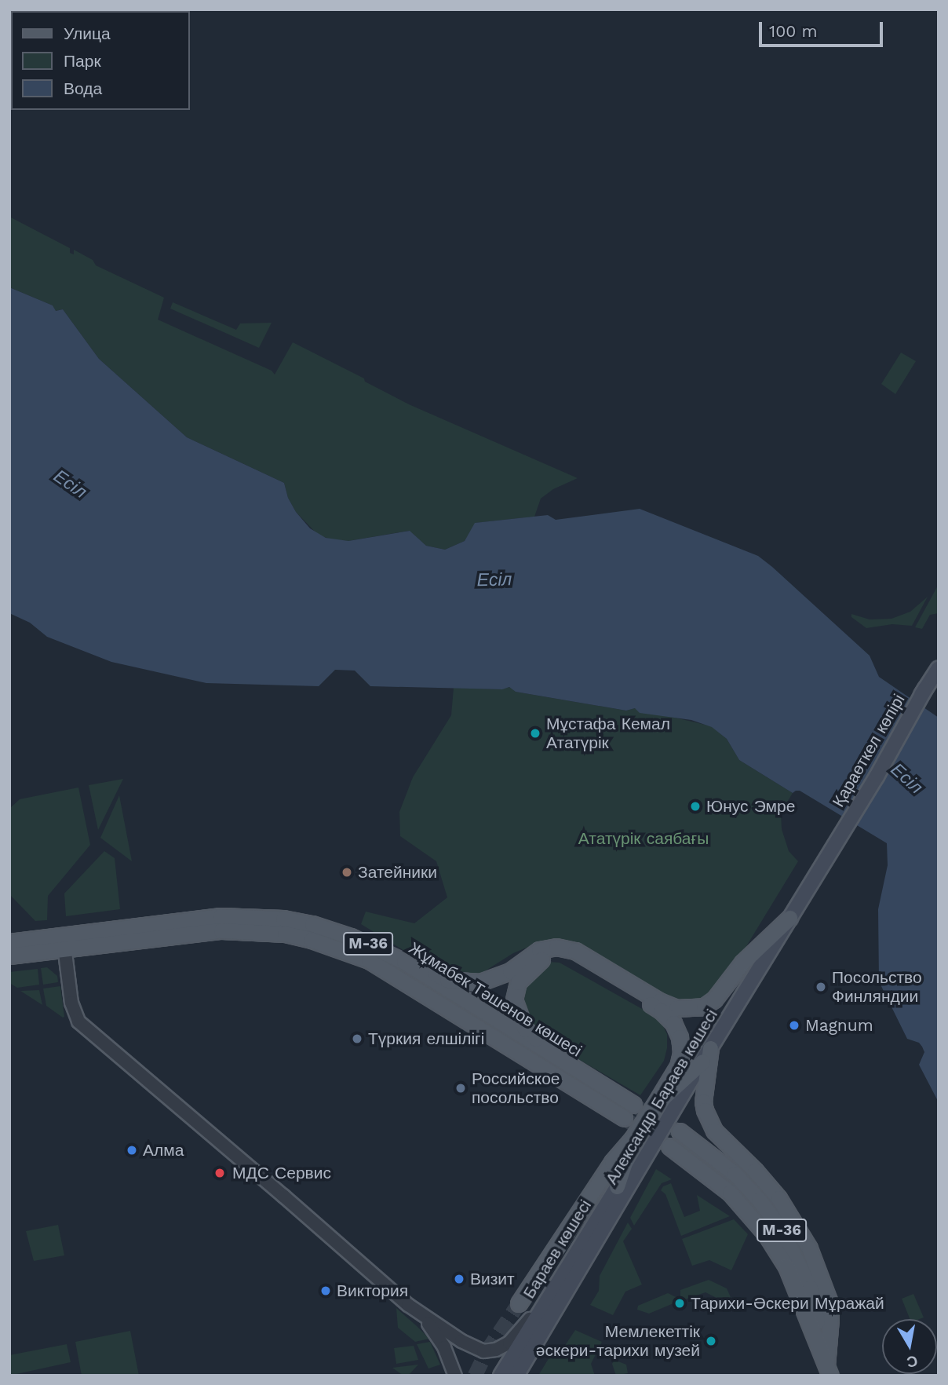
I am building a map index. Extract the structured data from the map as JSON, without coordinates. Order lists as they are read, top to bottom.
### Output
{
  "streets": {
    "main road": [
      "Қараөткел көпірі",
      "M-36",
      "Жұмабек Тәшенов көшесі",
      "Александр Бараев көшесі",
      "Бараев көшесі"
    ]
  },
  "crossings": [
    ["Қараөткел көпірі", "Александр Бараев көшесі"],
    ["Александр Бараев көшесі", "Бараев көшесі"]
  ],
  "water": ["Есіл"],
  "parks": ["Ататүрік саябағы"],
  "places": [
    "Мұстафа Кемал Ататүрік",
    "Юнус Эмре",
    "Затейники",
    "Посольство Финляндии",
    "Magnum",
    "Түркия елшілігі",
    "Российское посольство",
    "Алма",
    "МДС Сервис",
    "Визит",
    "Виктория",
    "Тарихи-Әскери Мұражай",
    "Мемлекеттік әскери-тарихи музей"
  ],
  "legend": ["Улица", "Парк", "Вода"],
  "scale_bar": "100 m",
  "north": "bottom"
}
